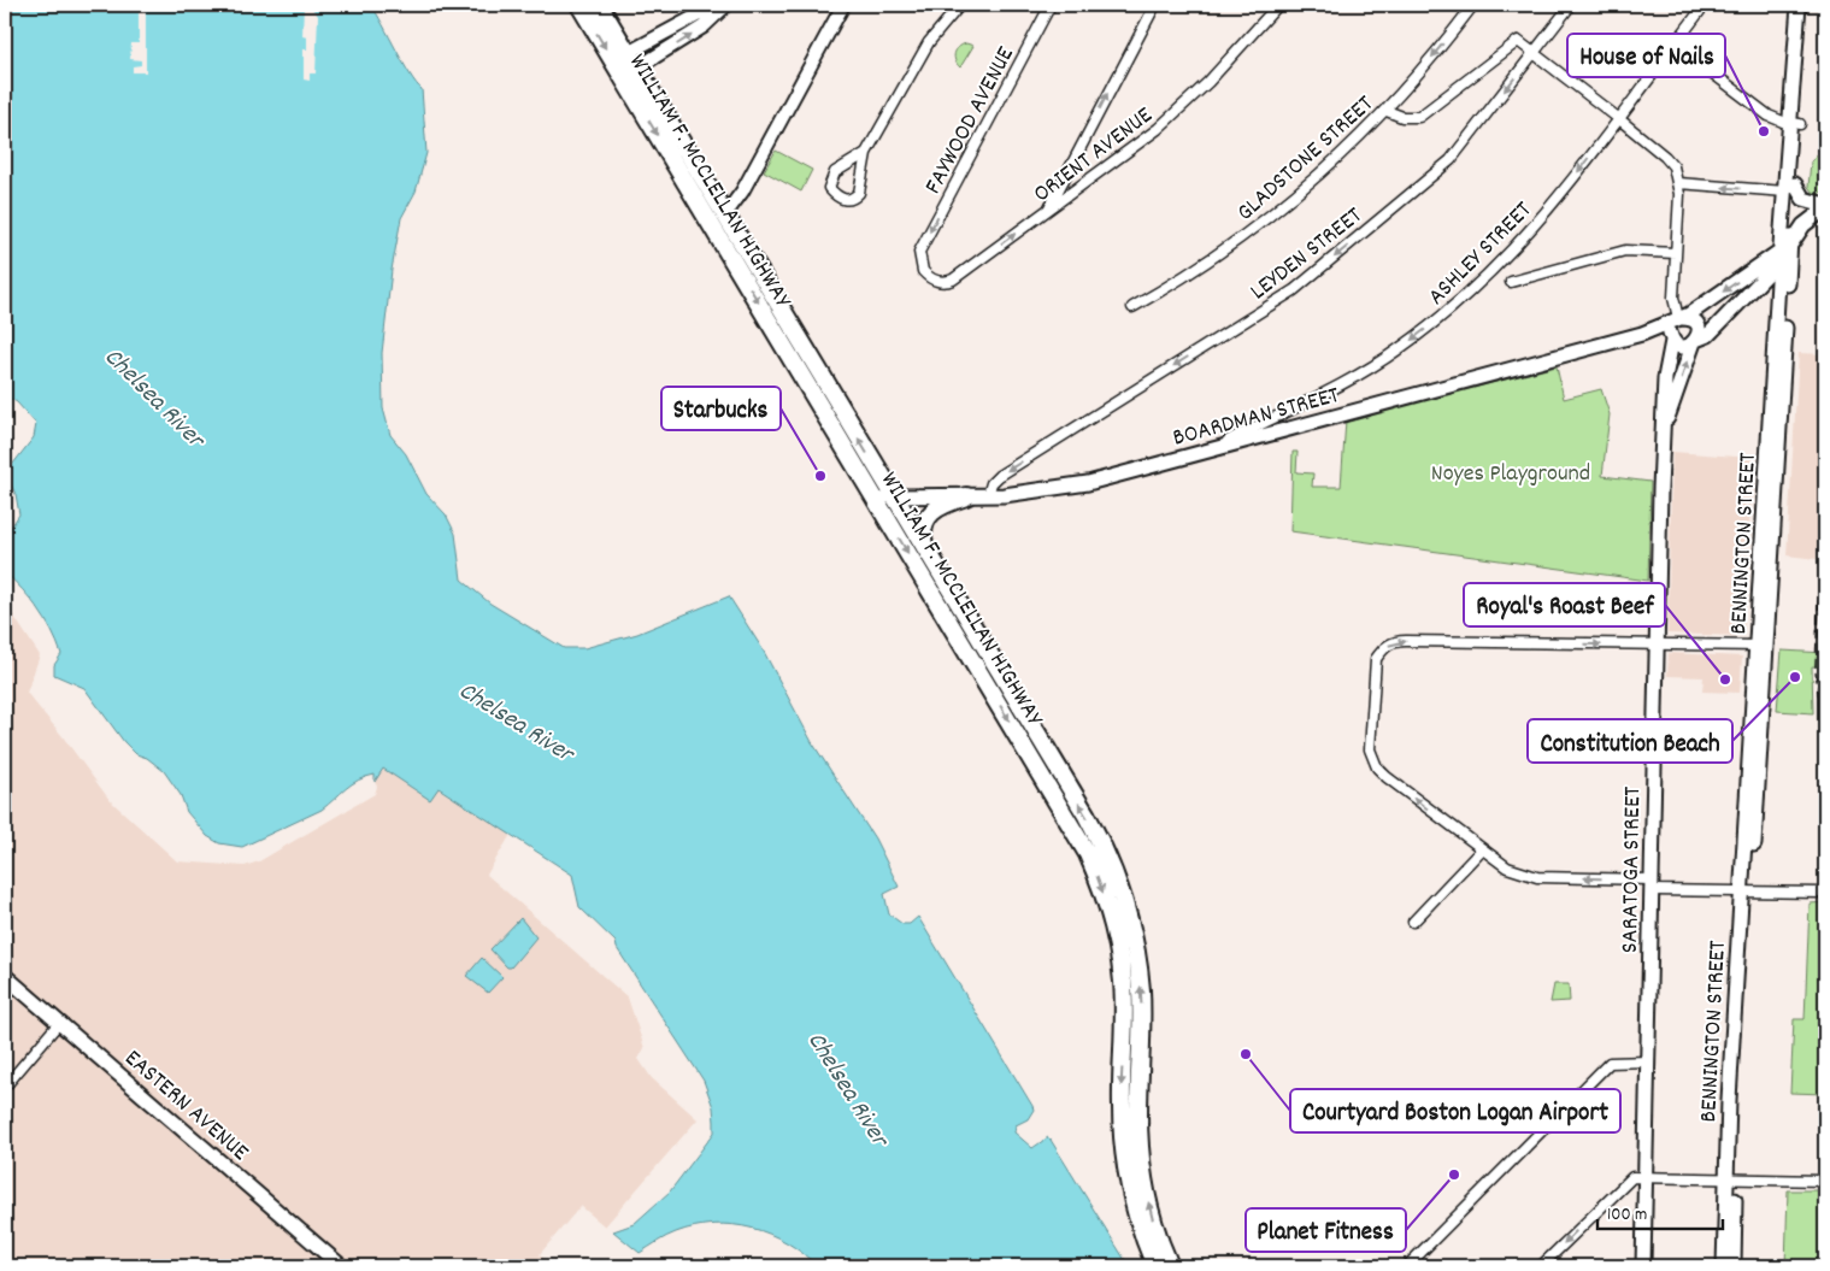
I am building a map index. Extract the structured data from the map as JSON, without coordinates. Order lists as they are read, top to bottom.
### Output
{
  "streets": {
    "highway": ["WILLIAM F. MCCLELLAN HIGHWAY"],
    "main road": [
      "BOARDMAN STREET",
      "BENNINGTON STREET",
      "SARATOGA STREET",
      "EASTERN AVENUE"
    ],
    "street": [
      "FAYWOOD AVENUE",
      "ORIENT AVENUE",
      "GLADSTONE STREET",
      "LEYDEN STREET",
      "ASHLEY STREET"
    ]
  },
  "crossings": [
    ["FAYWOOD AVENUE", "ORIENT AVENUE"],
    ["WILLIAM F. MCCLELLAN HIGHWAY", "BOARDMAN STREET"],
    ["LEYDEN STREET", "BOARDMAN STREET"],
    ["ASHLEY STREET", "BOARDMAN STREET"],
    ["BOARDMAN STREET", "SARATOGA STREET"]
  ],
  "one_way": ["FAYWOOD AVENUE", "LEYDEN STREET", "ASHLEY STREET"],
  "water": ["Chelsea River"],
  "parks": ["Noyes Playground"],
  "places": [
    "House of Nails",
    "Starbucks",
    "Constitution Beach",
    "Royal's Roast Beef",
    "Courtyard Boston Logan Airport",
    "Planet Fitness"
  ],
  "scale_bar": "100 m"
}
